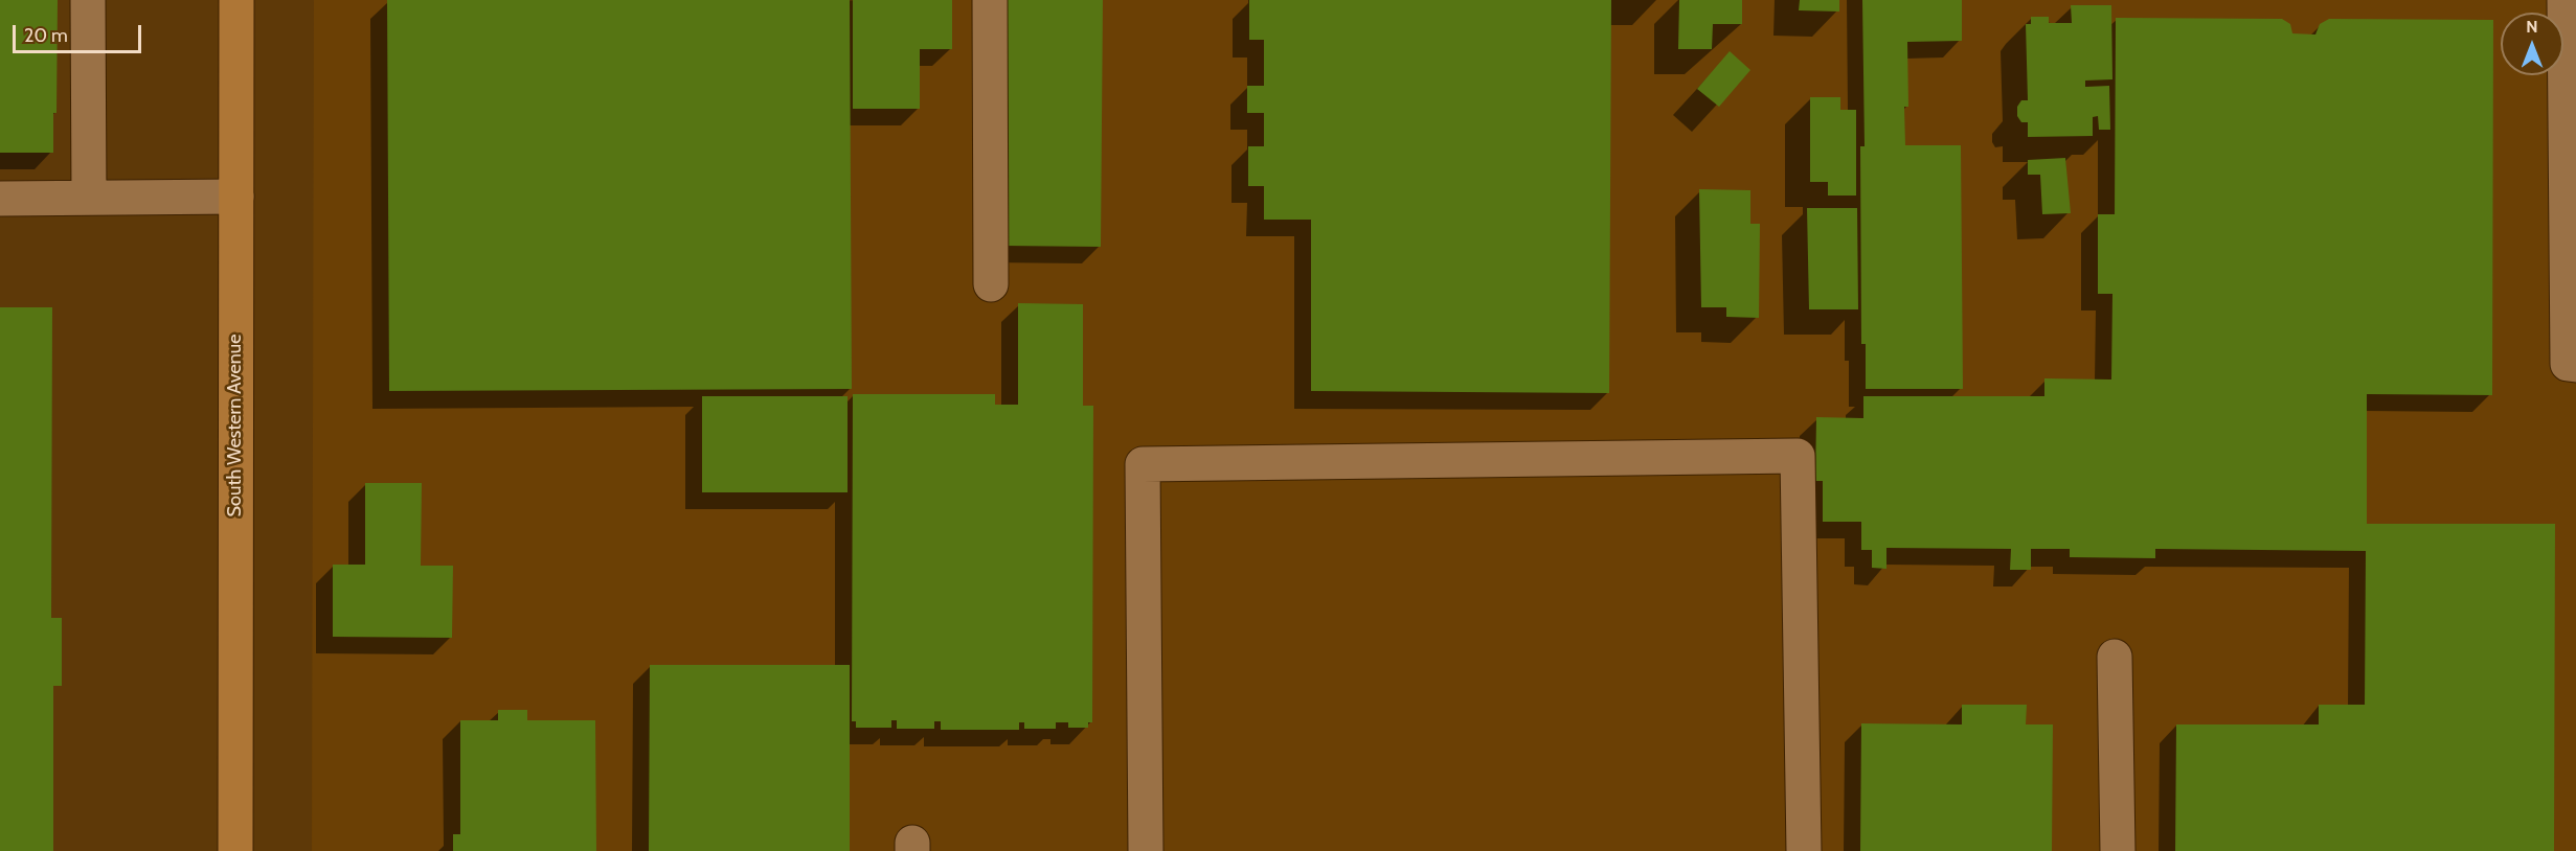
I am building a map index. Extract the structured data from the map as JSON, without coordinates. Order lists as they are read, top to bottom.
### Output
{
  "streets": {
    "main road": ["South Western Avenue"]
  },
  "scale_bar": "20 m",
  "north": "top"
}
